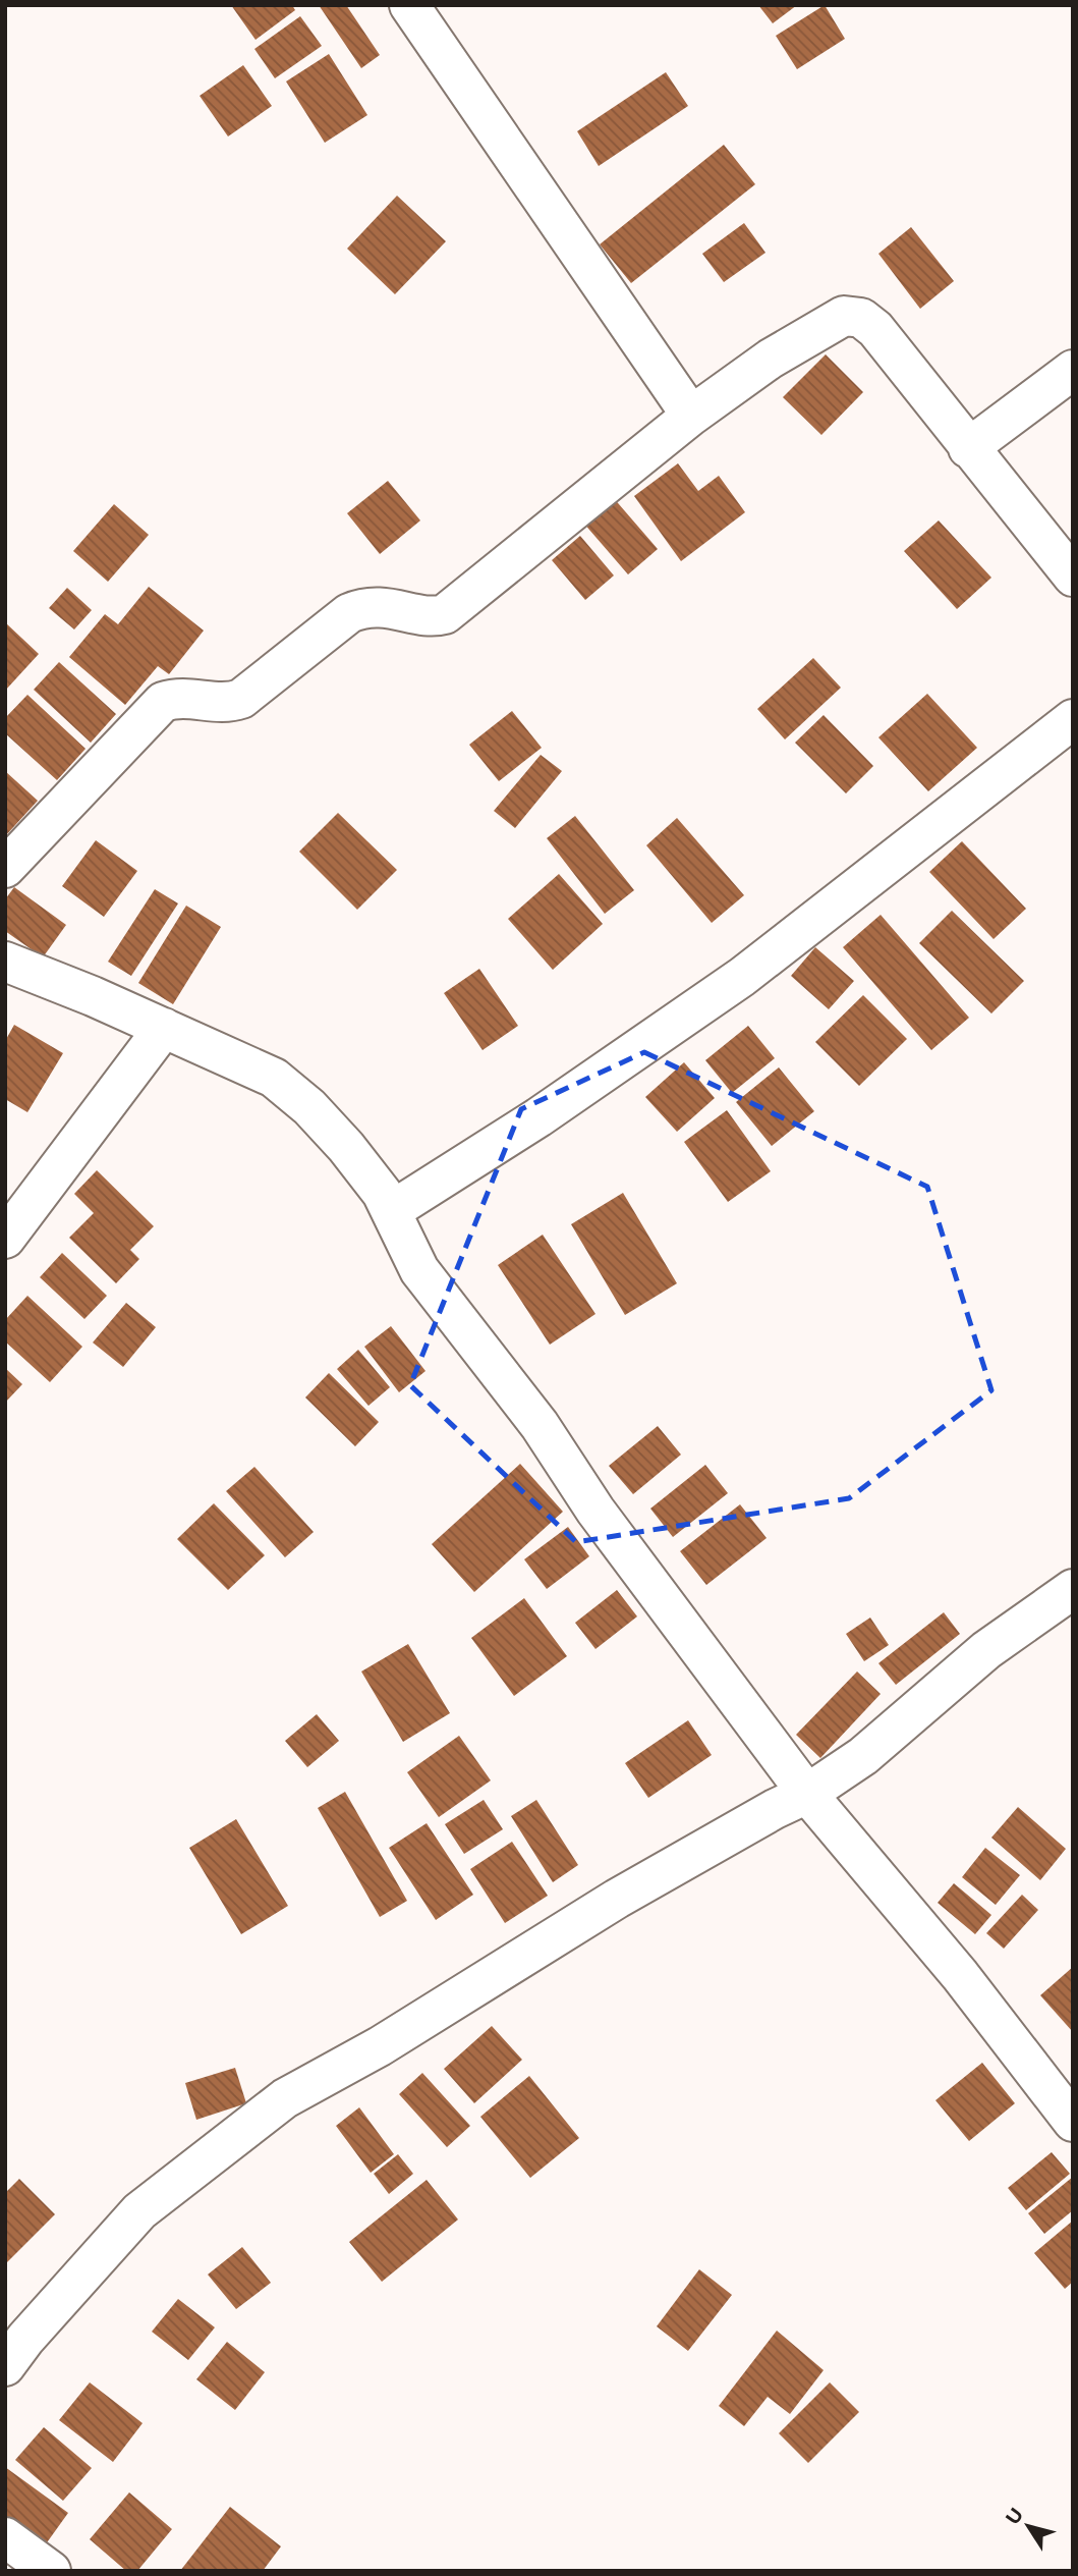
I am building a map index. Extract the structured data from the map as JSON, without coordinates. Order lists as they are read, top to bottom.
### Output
{
  "north": "top left"
}
